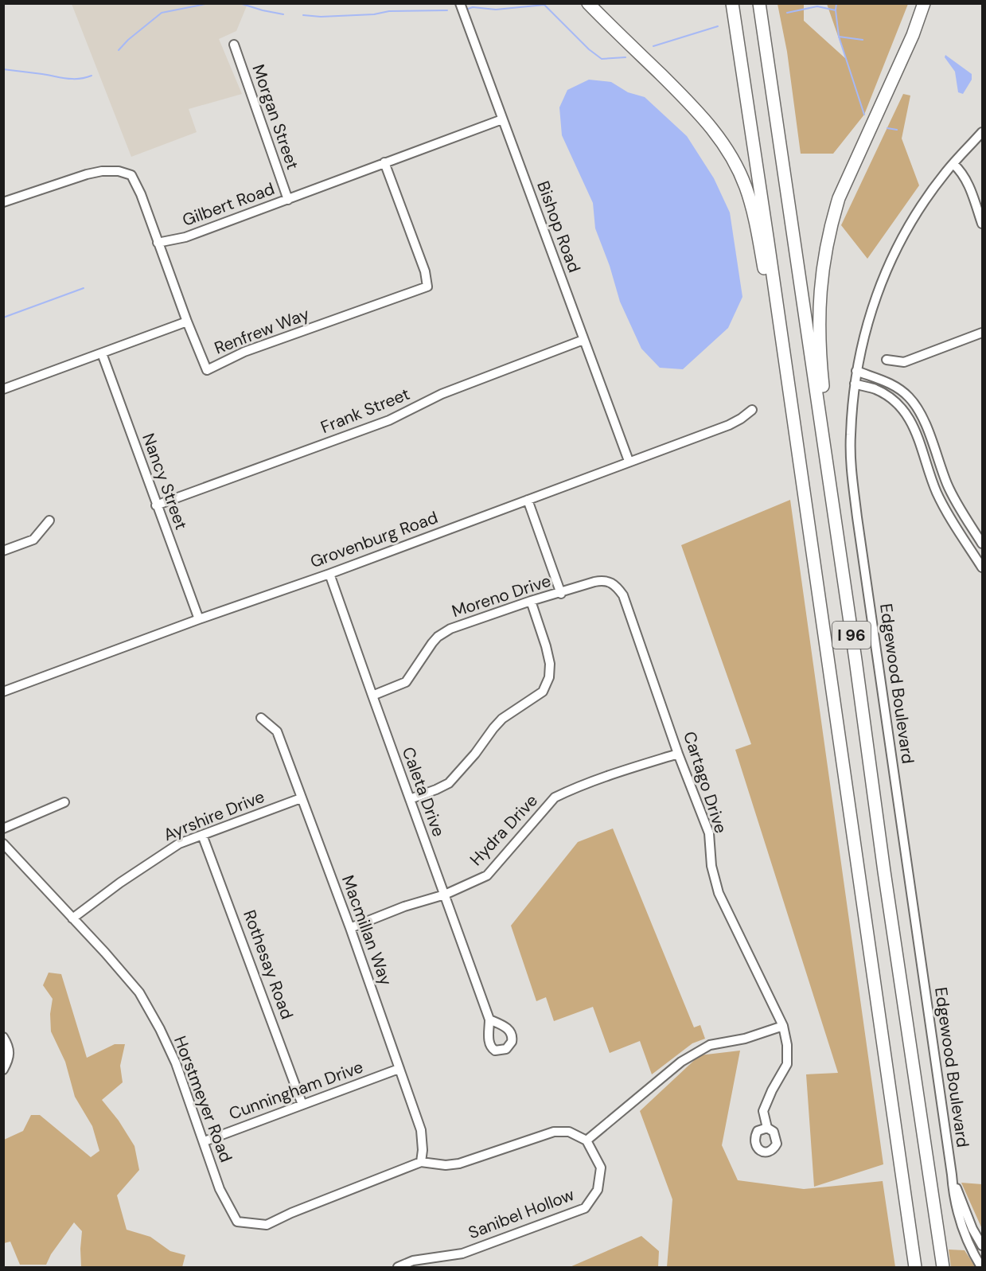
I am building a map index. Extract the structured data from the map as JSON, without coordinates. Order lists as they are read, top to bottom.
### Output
{
  "streets": {
    "highway": ["I 96"],
    "street": [
      "Morgan Street",
      "Gilbert Road",
      "Bishop Road",
      "Renfrew Way",
      "Frank Street",
      "Nancy Street",
      "Grovenburg Road",
      "Moreno Drive",
      "Edgewood Boulevard",
      "Cartago Drive",
      "Caleta Drive",
      "Ayrshire Drive",
      "Hydra Drive",
      "Macmillan Way",
      "Rothesay Road",
      "Cunningham Drive",
      "Horstmeyer Road",
      "Sanibel Hollow"
    ]
  },
  "crossings": [
    ["Morgan Street", "Gilbert Road"],
    ["Gilbert Road", "Bishop Road"],
    ["Gilbert Road", "Renfrew Way"],
    ["Bishop Road", "Frank Street"],
    ["Bishop Road", "Grovenburg Road"],
    ["Frank Street", "Nancy Street"],
    ["Nancy Street", "Grovenburg Road"],
    ["Grovenburg Road", "Caleta Drive"],
    ["Moreno Drive", "Cartago Drive"],
    ["Moreno Drive", "Caleta Drive"],
    ["Cartago Drive", "Hydra Drive"],
    ["Caleta Drive", "Hydra Drive"],
    ["Ayrshire Drive", "Macmillan Way"],
    ["Ayrshire Drive", "Rothesay Road"],
    ["Ayrshire Drive", "Horstmeyer Road"],
    ["Hydra Drive", "Macmillan Way"],
    ["Macmillan Way", "Cunningham Drive"],
    ["Macmillan Way", "Horstmeyer Road"],
    ["Rothesay Road", "Cunningham Drive"],
    ["Cunningham Drive", "Horstmeyer Road"]
  ]
}
